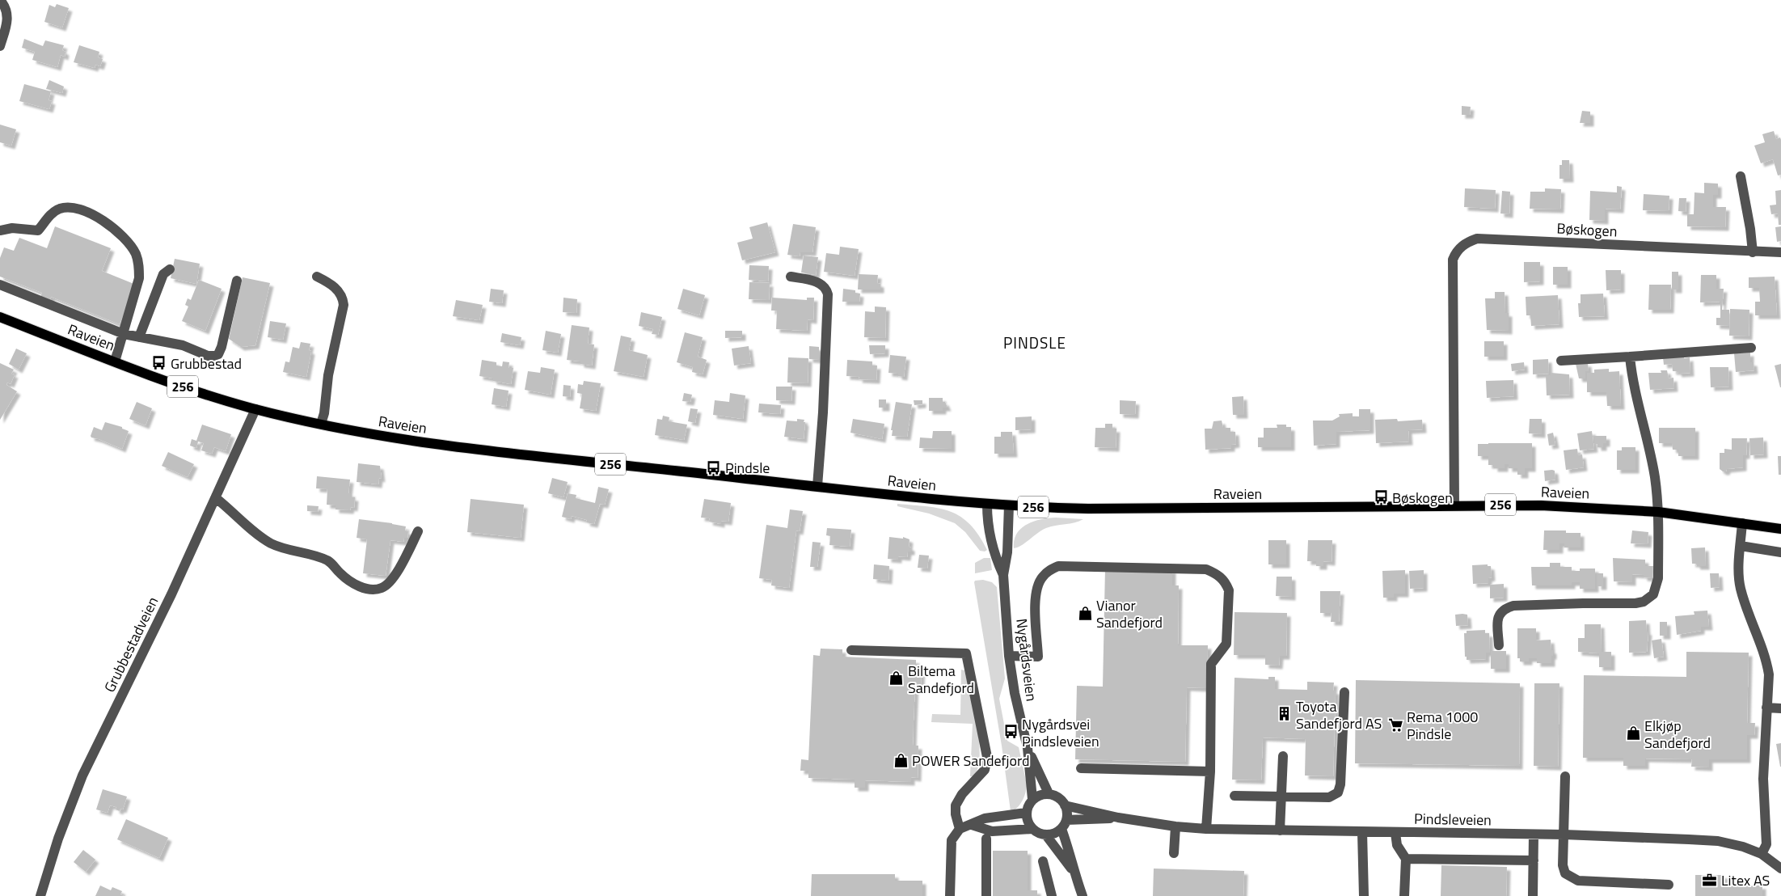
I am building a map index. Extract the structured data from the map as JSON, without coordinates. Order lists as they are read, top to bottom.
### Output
{
  "streets": {
    "main road": ["Raveien", "256"],
    "street": [
      "Bøskogen",
      "Grubbestadveien",
      "Nygårdsveien",
      "Pindsleveien"
    ]
  },
  "crossings": [
    ["Bøskogen", "Raveien"],
    ["Raveien", "Grubbestadveien"],
    ["Raveien", "Nygårdsveien"],
    ["Nygårdsveien", "Pindsleveien"]
  ],
  "districts": ["PINDSLE"],
  "places": {
    "bus stop": [
      "Grubbestad",
      "Pindsle",
      "Bøskogen",
      "Nygårdsvei Pindsleveien"
    ],
    "shop": [
      "Vianor Sandefjord",
      "Biltema Sandefjord",
      "Elkjøp Sandefjord",
      "POWER Sandefjord"
    ],
    "building": ["Toyota Sandefjord AS"],
    "supermarket": ["Rema 1000 Pindsle"],
    "office": ["Litex AS"]
  }
}
